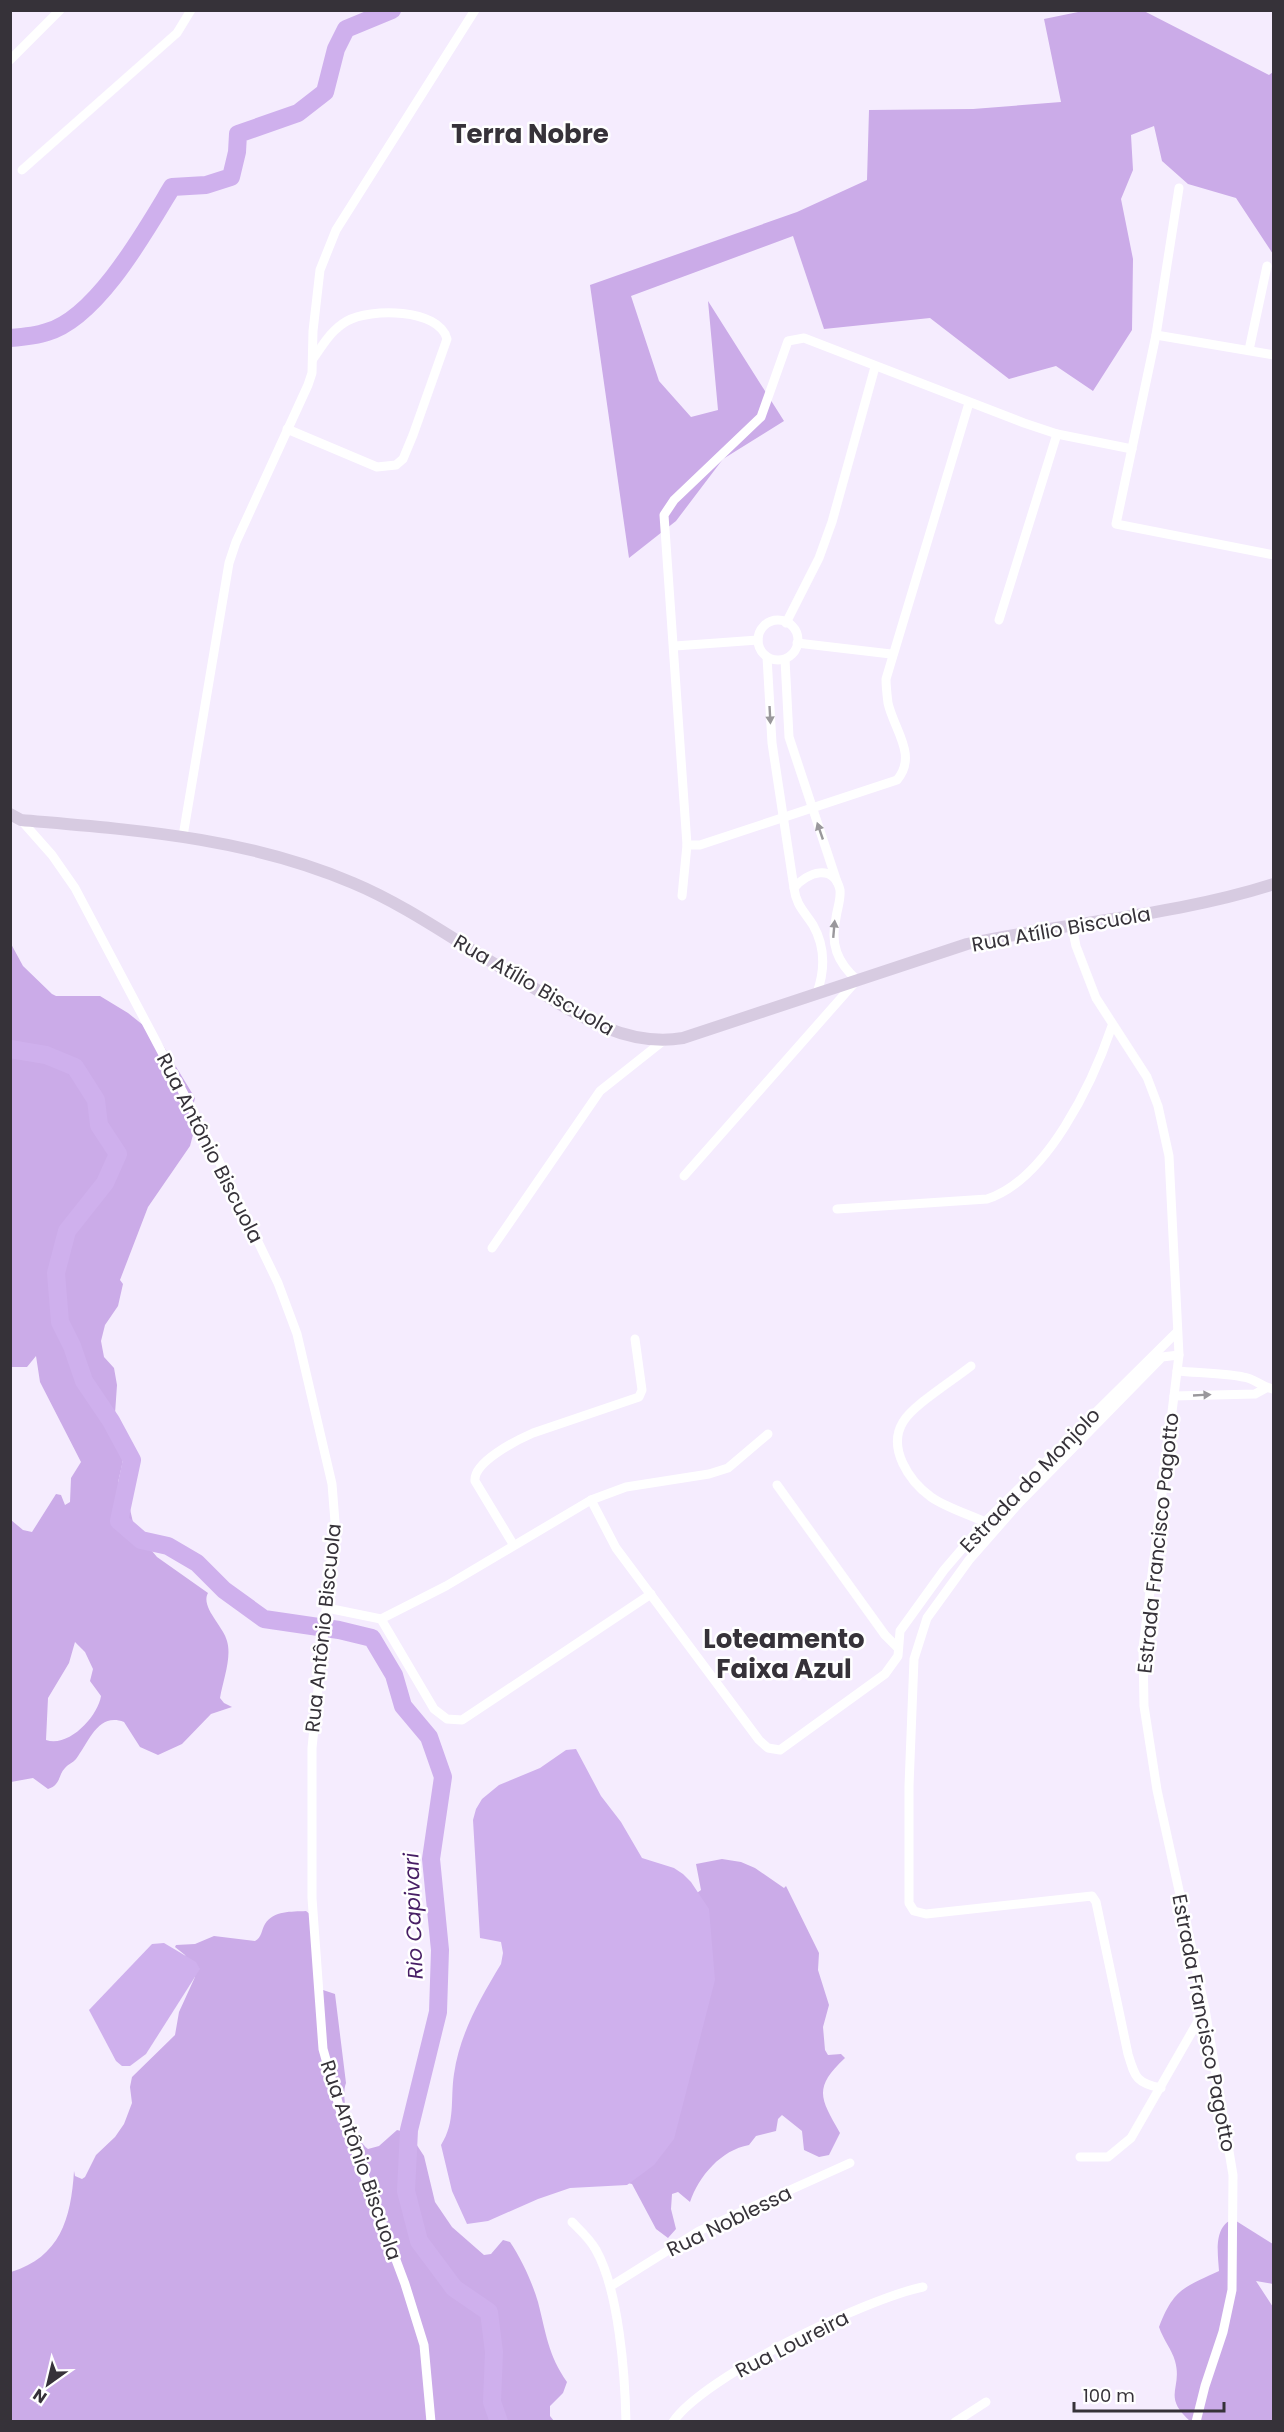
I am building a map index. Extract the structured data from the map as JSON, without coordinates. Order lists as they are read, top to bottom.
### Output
{
  "streets": {
    "street": [
      "Rua Atílio Biscuola",
      "Rua Antônio Biscuola",
      "Estrada do Monjolo",
      "Estrada Francisco Pagotto",
      "Rua Noblessa",
      "Rua Loureira"
    ]
  },
  "crossings": [
    ["Rua Atílio Biscuola", "Rua Antônio Biscuola"],
    ["Rua Atílio Biscuola", "Estrada Francisco Pagotto"],
    ["Estrada do Monjolo", "Estrada Francisco Pagotto"]
  ],
  "districts": ["Terra Nobre", "Loteamento Faixa Azul"],
  "water": ["Rio Capivari"],
  "scale_bar": "100 m",
  "north": "bottom left"
}
